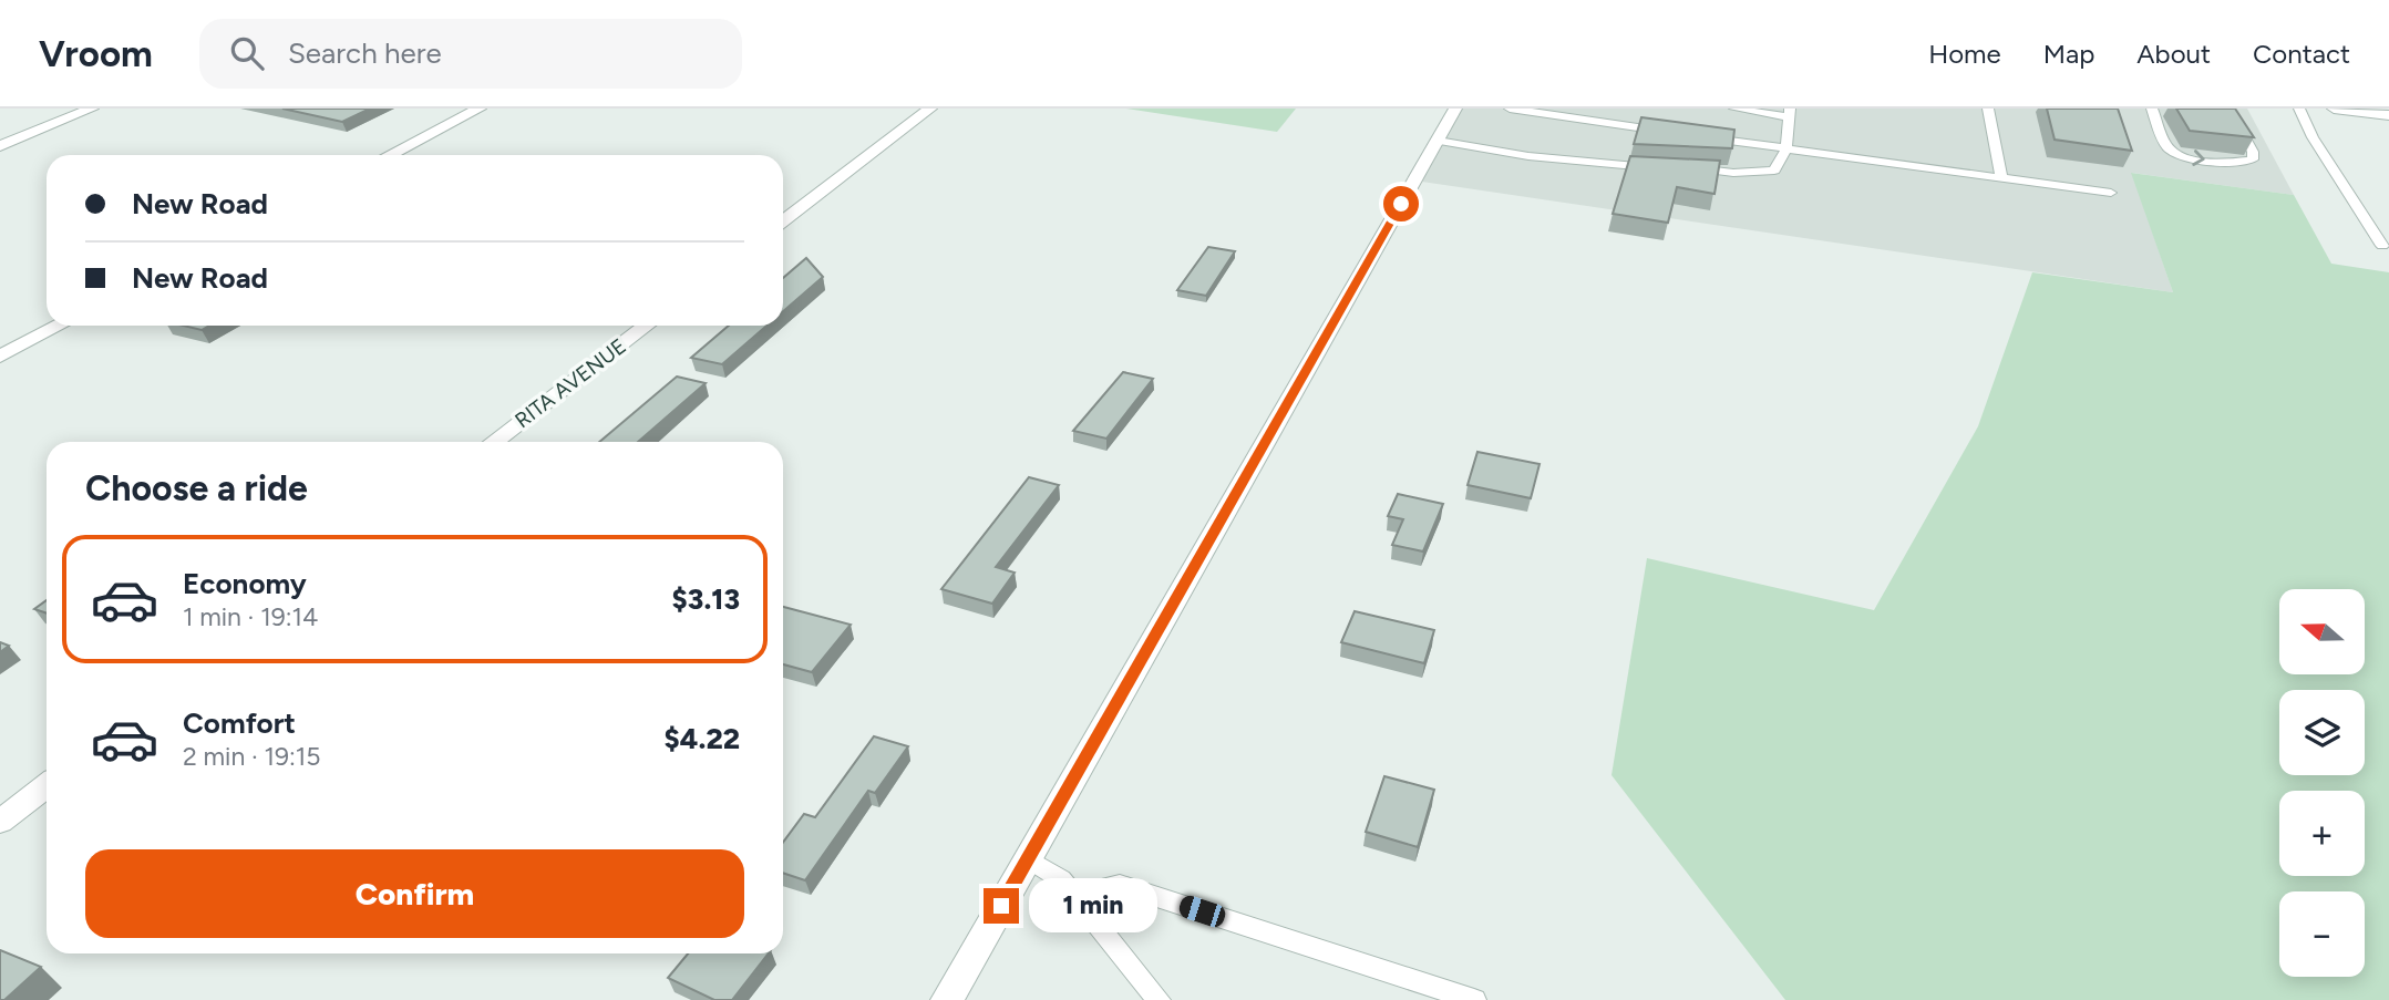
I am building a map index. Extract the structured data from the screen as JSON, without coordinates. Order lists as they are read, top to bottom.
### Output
{
  "streets": {
    "street": ["RITA AVENUE"]
  },
  "north": "left",
  "page": {
    "header": "Vroom",
    "search": "Search here",
    "nav": [
      "Home",
      "Map",
      "About",
      "Contact"
    ],
    "banner": ["New Road", "New Road"],
    "heading": "Choose a ride",
    "list": [
      {
        "name": "Economy",
        "note": "1 min · 19:14",
        "value": "$3.13"
      },
      {
        "name": "Comfort",
        "note": "2 min · 19:15",
        "value": "$4.22"
      }
    ],
    "map_buttons": ["+", "−"],
    "buttons": "Confirm",
    "bubble": "1 min"
  }
}
